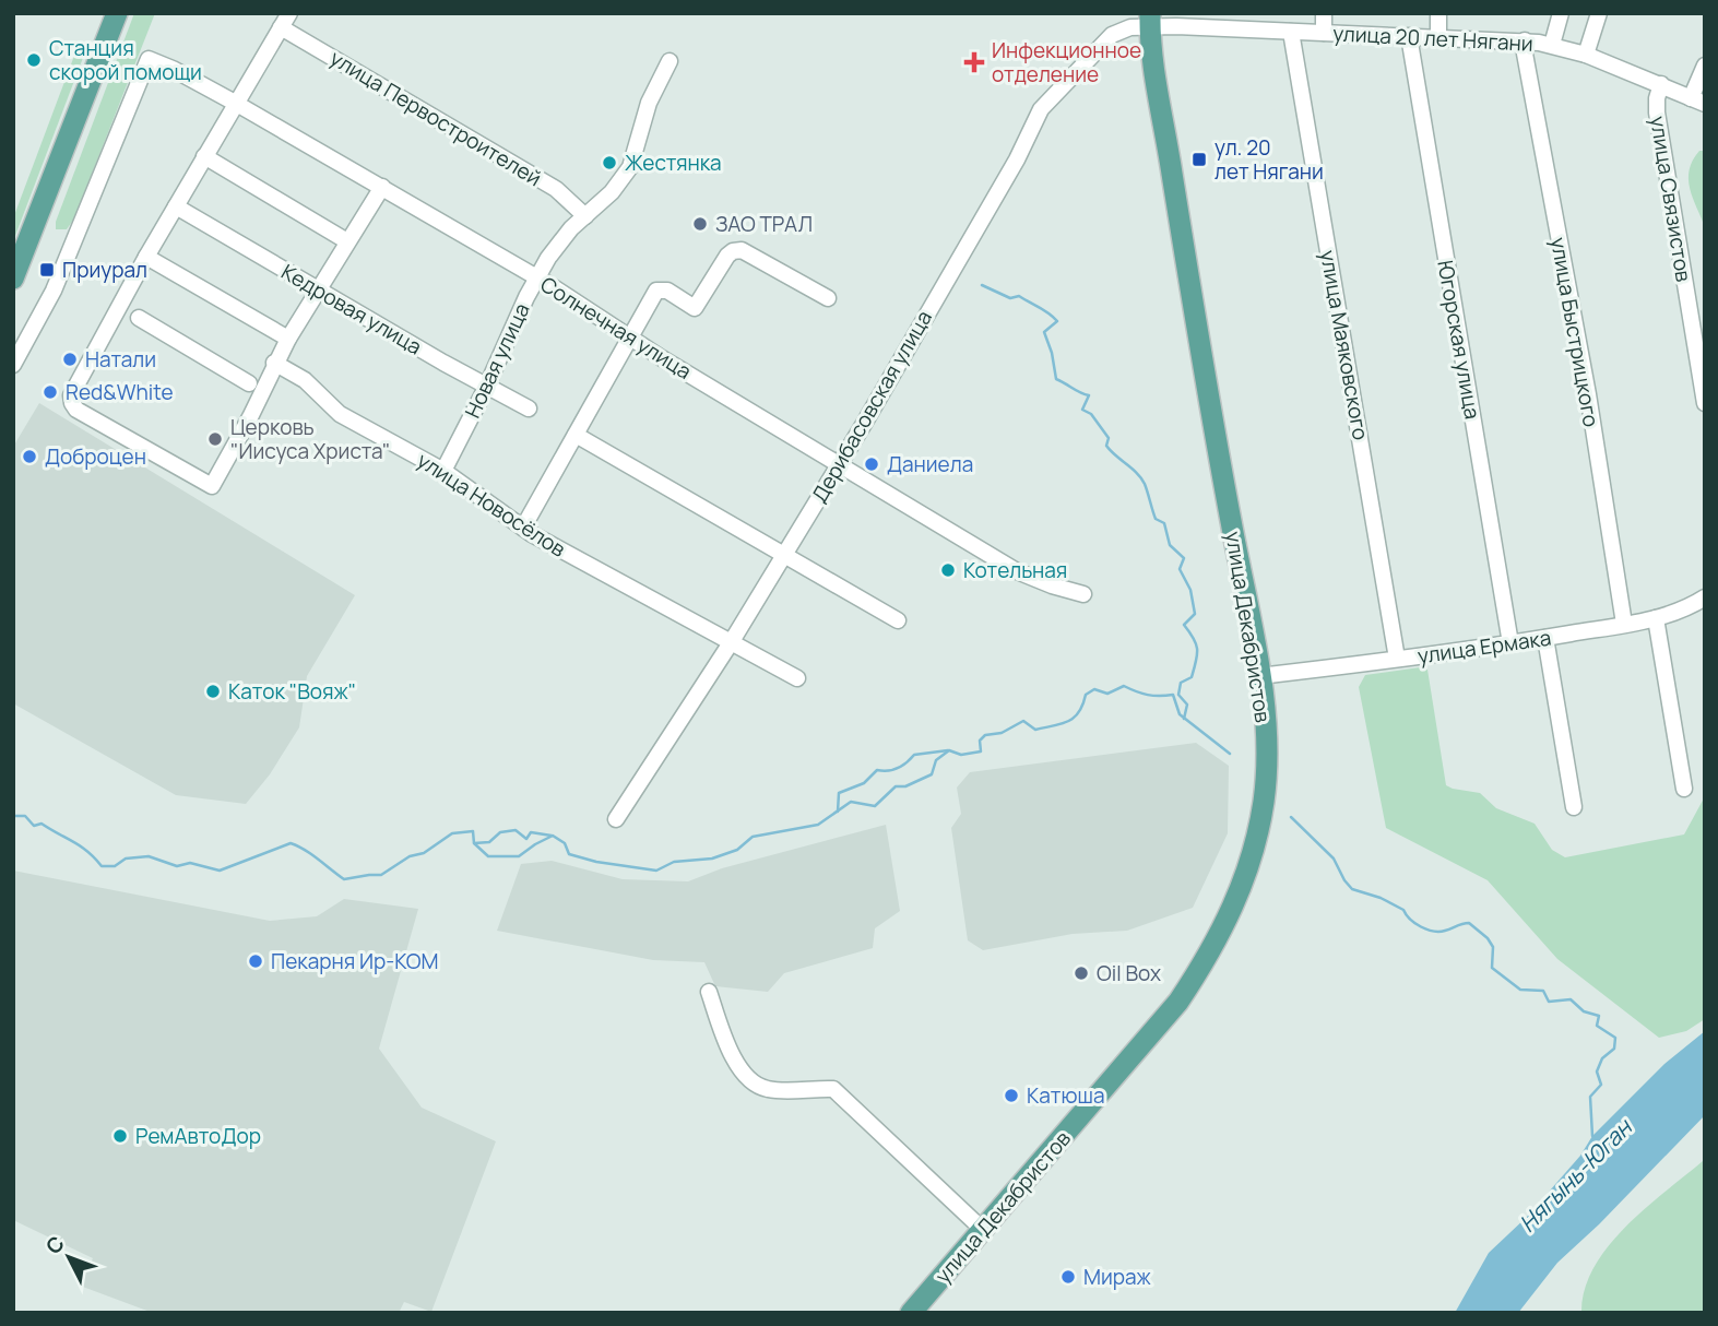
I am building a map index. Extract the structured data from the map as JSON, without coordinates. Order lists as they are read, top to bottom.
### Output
{
  "streets": {
    "main road": ["улица Декабристов"],
    "street": [
      "улица 20 лет Нягани",
      "улица Первостроителей",
      "улица Связистов",
      "Кедровая улица",
      "Солнечная улица",
      "улица Быстрицкого",
      "Югорская улица",
      "улица Маяковского",
      "Новая улица",
      "Дерибасовская улица",
      "улица Новосёлов",
      "улица Ермака"
    ]
  },
  "crossings": [
    ["улица 20 лет Нягани", "улица Связистов"],
    ["улица 20 лет Нягани", "улица Быстрицкого"],
    ["улица 20 лет Нягани", "Югорская улица"],
    ["улица 20 лет Нягани", "улица Маяковского"],
    ["улица 20 лет Нягани", "Дерибасовская улица"],
    ["улица 20 лет Нягани", "улица Декабристов"],
    ["улица Первостроителей", "Новая улица"],
    ["Кедровая улица", "Новая улица"],
    ["Солнечная улица", "Новая улица"],
    ["Солнечная улица", "Дерибасовская улица"],
    ["улица Быстрицкого", "улица Ермака"],
    ["Югорская улица", "улица Ермака"],
    ["улица Маяковского", "улица Ермака"],
    ["Новая улица", "улица Новосёлов"],
    ["Дерибасовская улица", "улица Новосёлов"],
    ["Дерибасовская улица", "улица Декабристов"],
    ["улица Декабристов", "улица Ермака"]
  ],
  "water": ["Нягынь-Юган"],
  "places": {
    "other": [
      "Станция скорой помощи",
      "Жестянка",
      "ЗАО ТРАЛ",
      "Натали",
      "Red&White",
      "Церковь \"Иисуса Христа\"",
      "Доброцен",
      "Даниела",
      "Котельная",
      "Каток \"Вояж\"",
      "Пекарня Ир-КОМ",
      "Oil Box",
      "Катюша",
      "РемАвтоДор",
      "Мираж"
    ],
    "health": ["Инфекционное отделение"],
    "transit": ["ул. 20 лет Нягани", "Приурал"]
  },
  "north": "top left"
}
